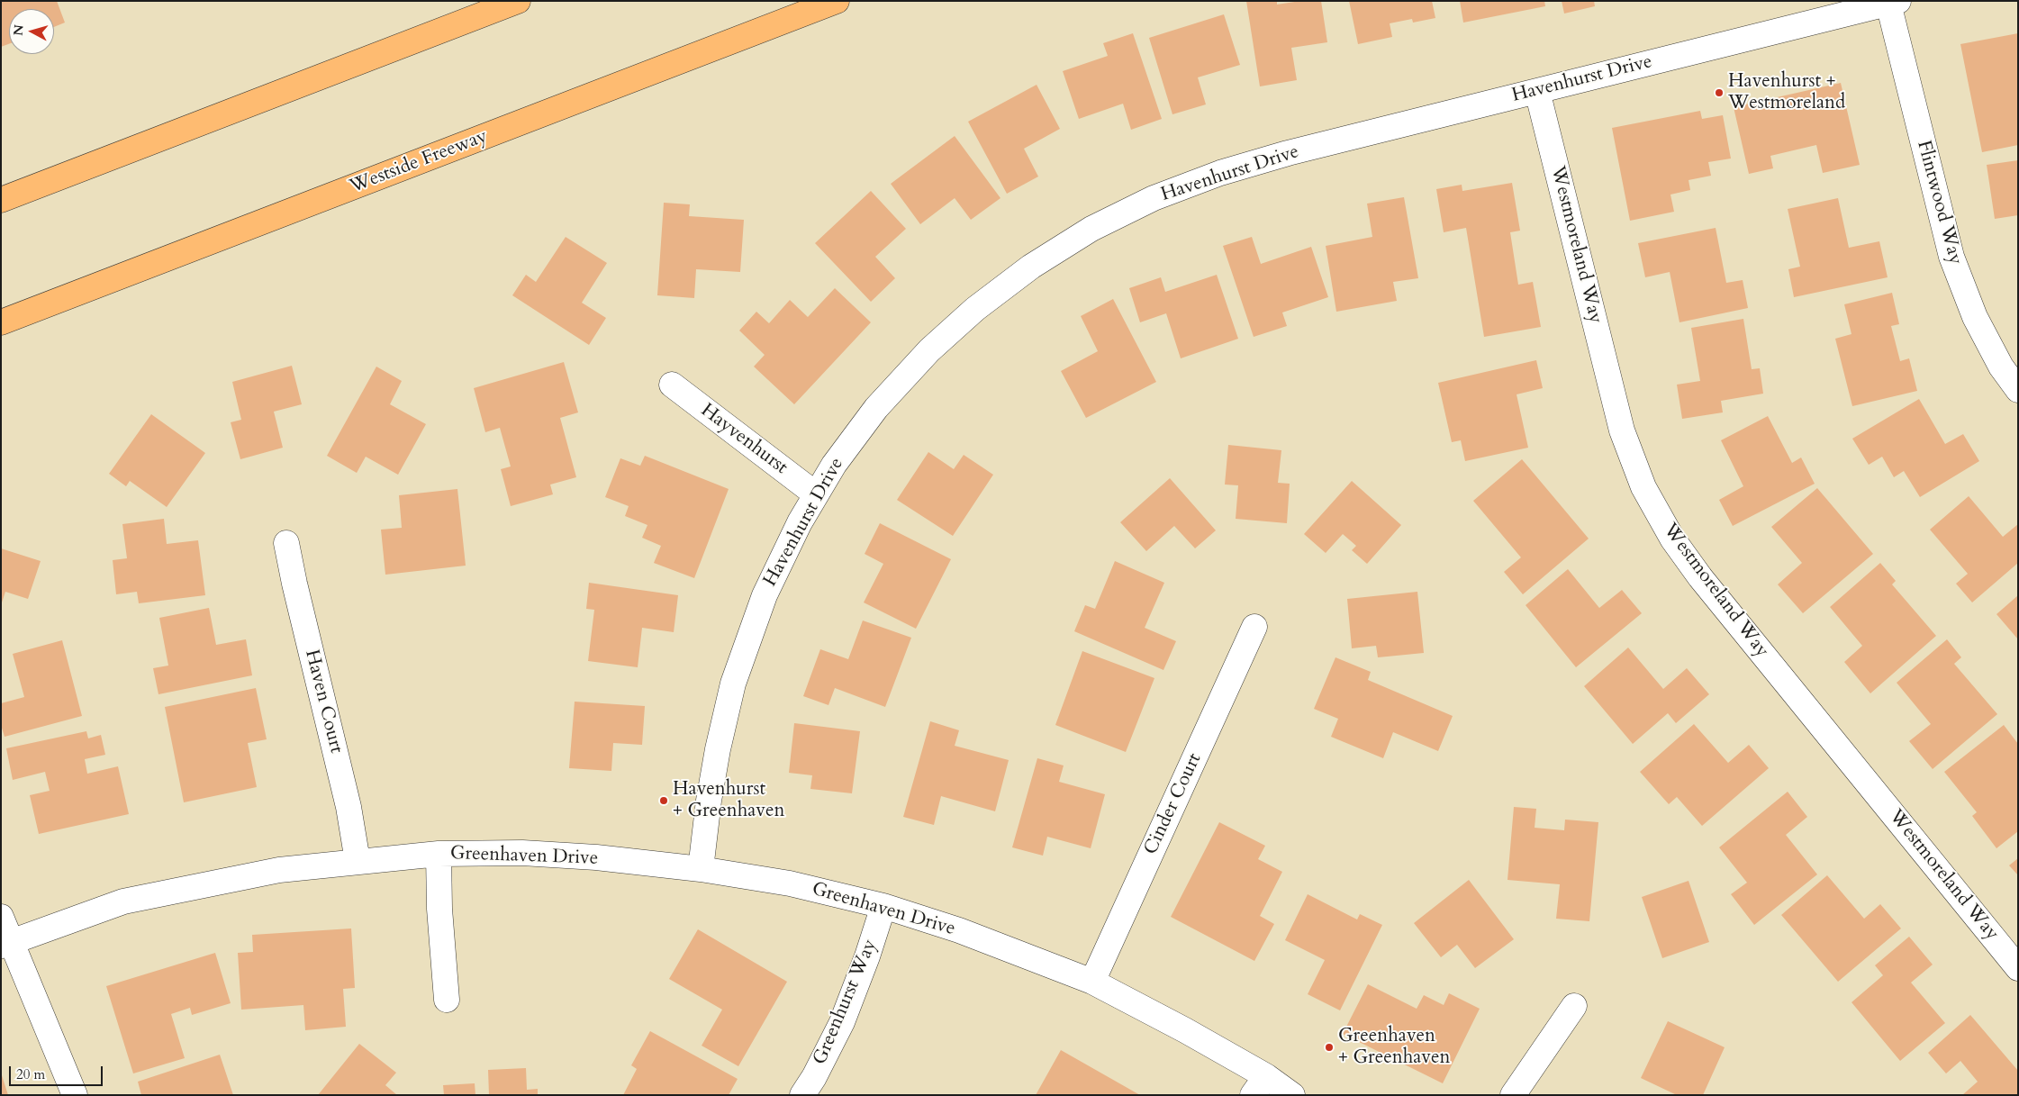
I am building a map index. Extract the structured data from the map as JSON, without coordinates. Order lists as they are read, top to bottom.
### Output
{
  "streets": {
    "highway": ["Westside Freeway"],
    "street": [
      "Havenhurst Drive",
      "Flintwood Way",
      "Westmoreland Way",
      "Hayvenhurst",
      "Haven Court",
      "Cinder Court",
      "Greenhaven Drive",
      "Greenhurst Way"
    ]
  },
  "crossings": [
    ["Havenhurst Drive", "Flintwood Way"],
    ["Havenhurst Drive", "Westmoreland Way"],
    ["Havenhurst Drive", "Hayvenhurst"],
    ["Havenhurst Drive", "Greenhaven Drive"],
    ["Haven Court", "Greenhaven Drive"],
    ["Cinder Court", "Greenhaven Drive"],
    ["Greenhaven Drive", "Greenhurst Way"]
  ],
  "places": ["Havenhurst + Westmoreland", "Havenhurst + Greenhaven", "Greenhaven + Greenhaven"],
  "scale_bar": "20 m",
  "north": "left"
}
